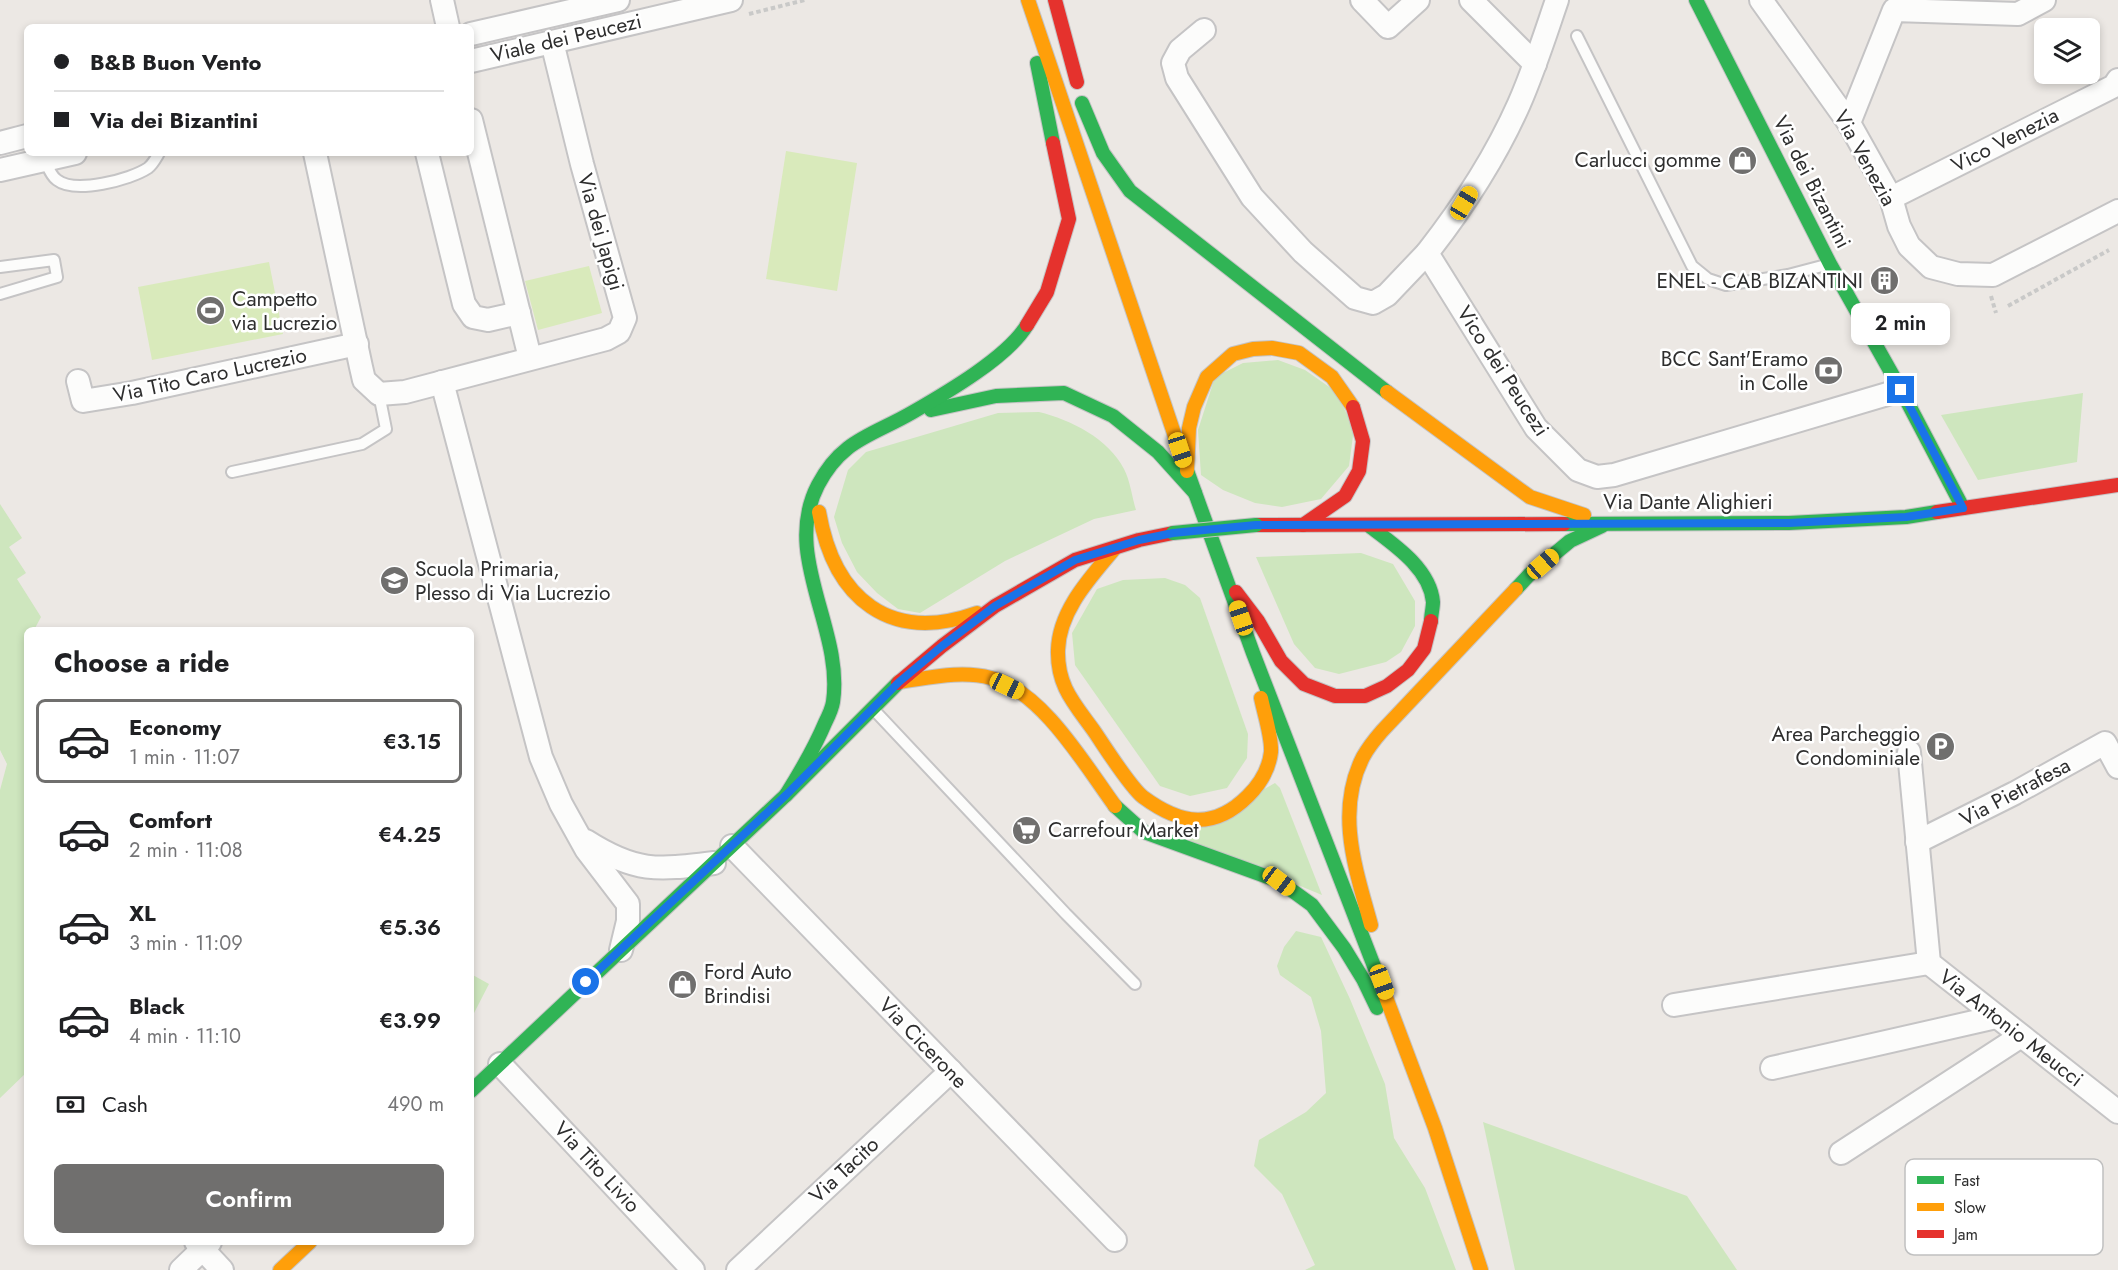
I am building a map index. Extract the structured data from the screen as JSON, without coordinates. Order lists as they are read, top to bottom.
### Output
{
  "streets": {
    "main road": ["Via dei Bizantini", "Via Dante Alighieri"],
    "street": [
      "Viale dei Peucezi",
      "Vico Venezia",
      "Via Venezia",
      "Via dei Japigi",
      "Vico dei Peucezi",
      "Via Tito Caro Lucrezio",
      "Via Pietrafesa",
      "Via Antonio Meucci",
      "Via Cicerone",
      "Via Tito Livio",
      "Via Tacito"
    ]
  },
  "crossings": [
    ["Viale dei Peucezi", "Via dei Japigi"],
    ["Vico Venezia", "Via Venezia"],
    ["Via dei Bizantini", "Vico dei Peucezi"],
    ["Via dei Bizantini", "Via Dante Alighieri"],
    ["Via Pietrafesa", "Via Antonio Meucci"],
    ["Via Cicerone", "Via Tacito"]
  ],
  "places": {
    "shop": ["Carlucci gomme", "Ford Auto Brindisi"],
    "building": ["ENEL - CAB BIZANTINI"],
    "sports": ["Campetto via Lucrezio"],
    "bank": ["BCC Sant'Eramo in Colle"],
    "school or university": ["Scuola Primaria, Plesso di Via Lucrezio"],
    "parking": ["Area Parcheggio Condominiale"],
    "supermarket": ["Carrefour Market"]
  },
  "legend": ["Fast", "Slow", "Jam"],
  "page": {
    "banner": ["B&B Buon Vento", "Via dei Bizantini"],
    "bubble": "2 min",
    "heading": "Choose a ride",
    "list": [
      {
        "name": "Economy",
        "note": "1 min · 11:07",
        "value": "€3.15"
      },
      {
        "name": "Comfort",
        "note": "2 min · 11:08",
        "value": "€4.25"
      },
      {
        "name": "XL",
        "note": "3 min · 11:09",
        "value": "€5.36"
      },
      {
        "name": "Black",
        "note": "4 min · 11:10",
        "value": "€3.99"
      }
    ],
    "pay": ["Cash", "490 m"],
    "buttons": "Confirm"
  }
}
